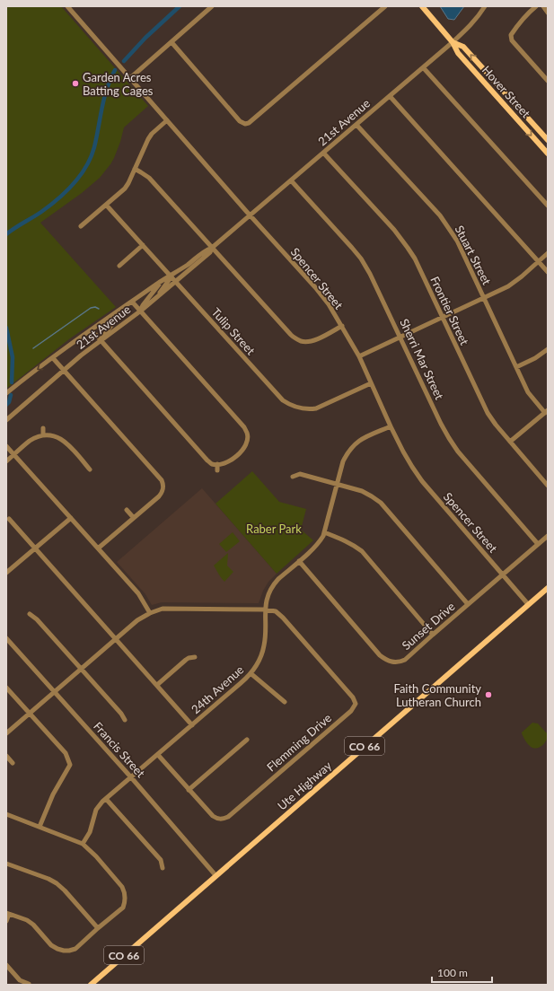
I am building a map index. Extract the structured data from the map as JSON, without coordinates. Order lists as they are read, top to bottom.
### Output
{
  "streets": {
    "main road": ["Hover Street", "CO 66", "Ute Highway"],
    "street": [
      "21st Avenue",
      "Stuart Street",
      "Spencer Street",
      "Frontier Street",
      "Tulip Street",
      "Sherri Mar Street",
      "Sunset Drive",
      "24th Avenue",
      "Flemming Drive",
      "Francis Street"
    ]
  },
  "crossings": [
    ["Hover Street", "21st Avenue"],
    ["21st Avenue", "Stuart Street"],
    ["21st Avenue", "Spencer Street"],
    ["21st Avenue", "Frontier Street"],
    ["21st Avenue", "Tulip Street"],
    ["21st Avenue", "Sherri Mar Street"],
    ["Spencer Street", "Tulip Street"],
    ["Spencer Street", "Sunset Drive"],
    ["Spencer Street", "24th Avenue"],
    ["Spencer Street", "Ute Highway"],
    ["Sherri Mar Street", "Sunset Drive"],
    ["Sunset Drive", "24th Avenue"],
    ["24th Avenue", "Flemming Drive"],
    ["24th Avenue", "Francis Street"],
    ["Francis Street", "Ute Highway"]
  ],
  "parks": ["Raber Park"],
  "places": ["Garden Acres Batting Cages", "Faith Community Lutheran Church"],
  "scale_bar": "100 m"
}
